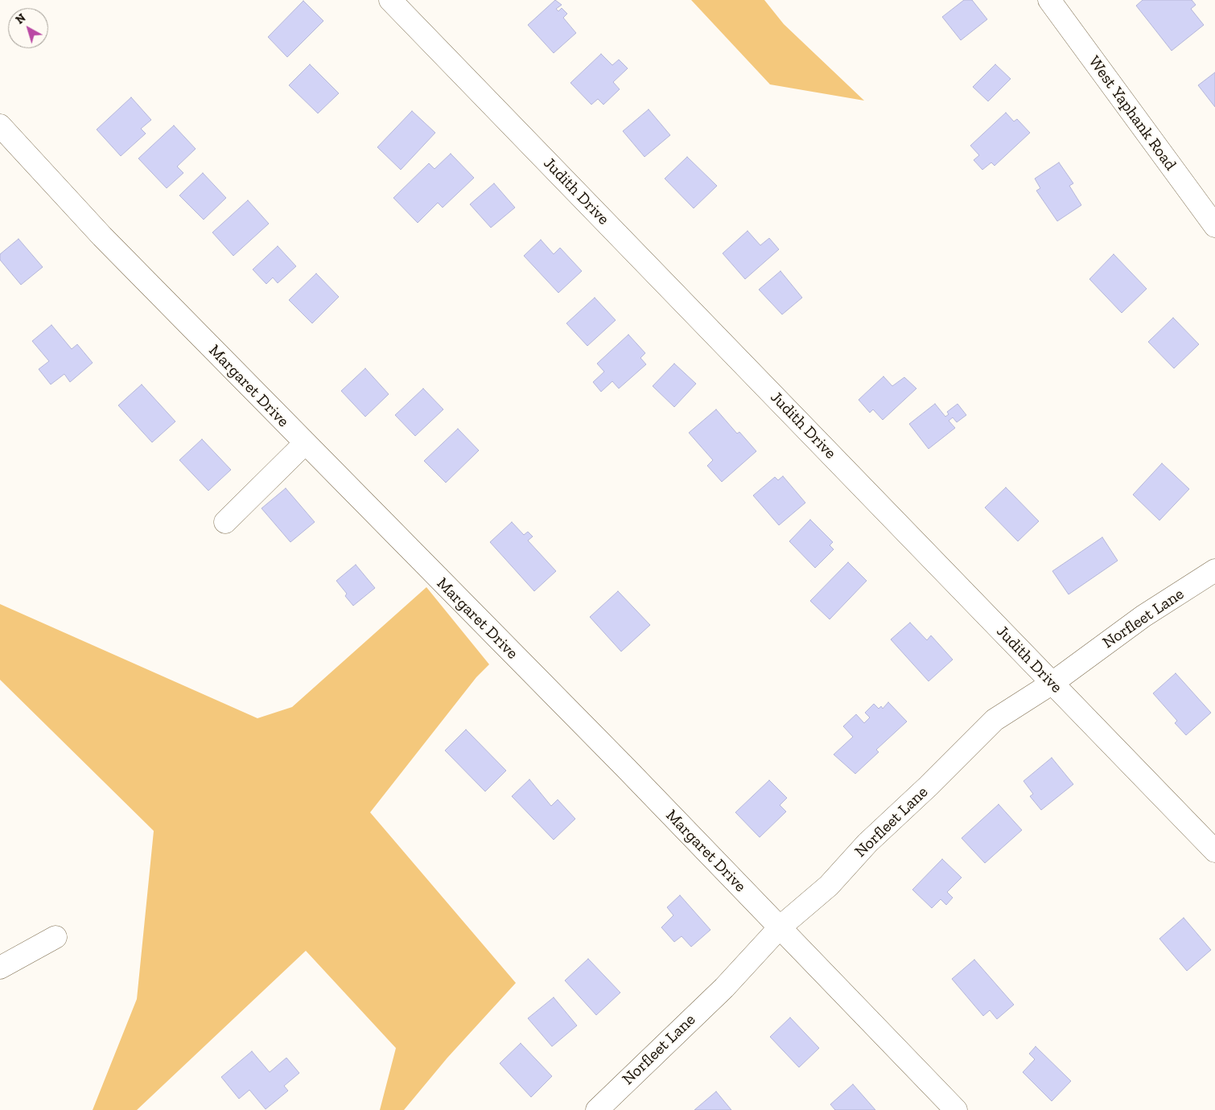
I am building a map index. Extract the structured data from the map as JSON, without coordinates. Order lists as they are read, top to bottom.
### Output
{
  "streets": {
    "street": [
      "West Yaphank Road",
      "Judith Drive",
      "Margaret Drive",
      "Norfleet Lane"
    ]
  },
  "crossings": [
    ["Judith Drive", "Norfleet Lane"],
    ["Margaret Drive", "Norfleet Lane"]
  ],
  "north": "top left"
}
